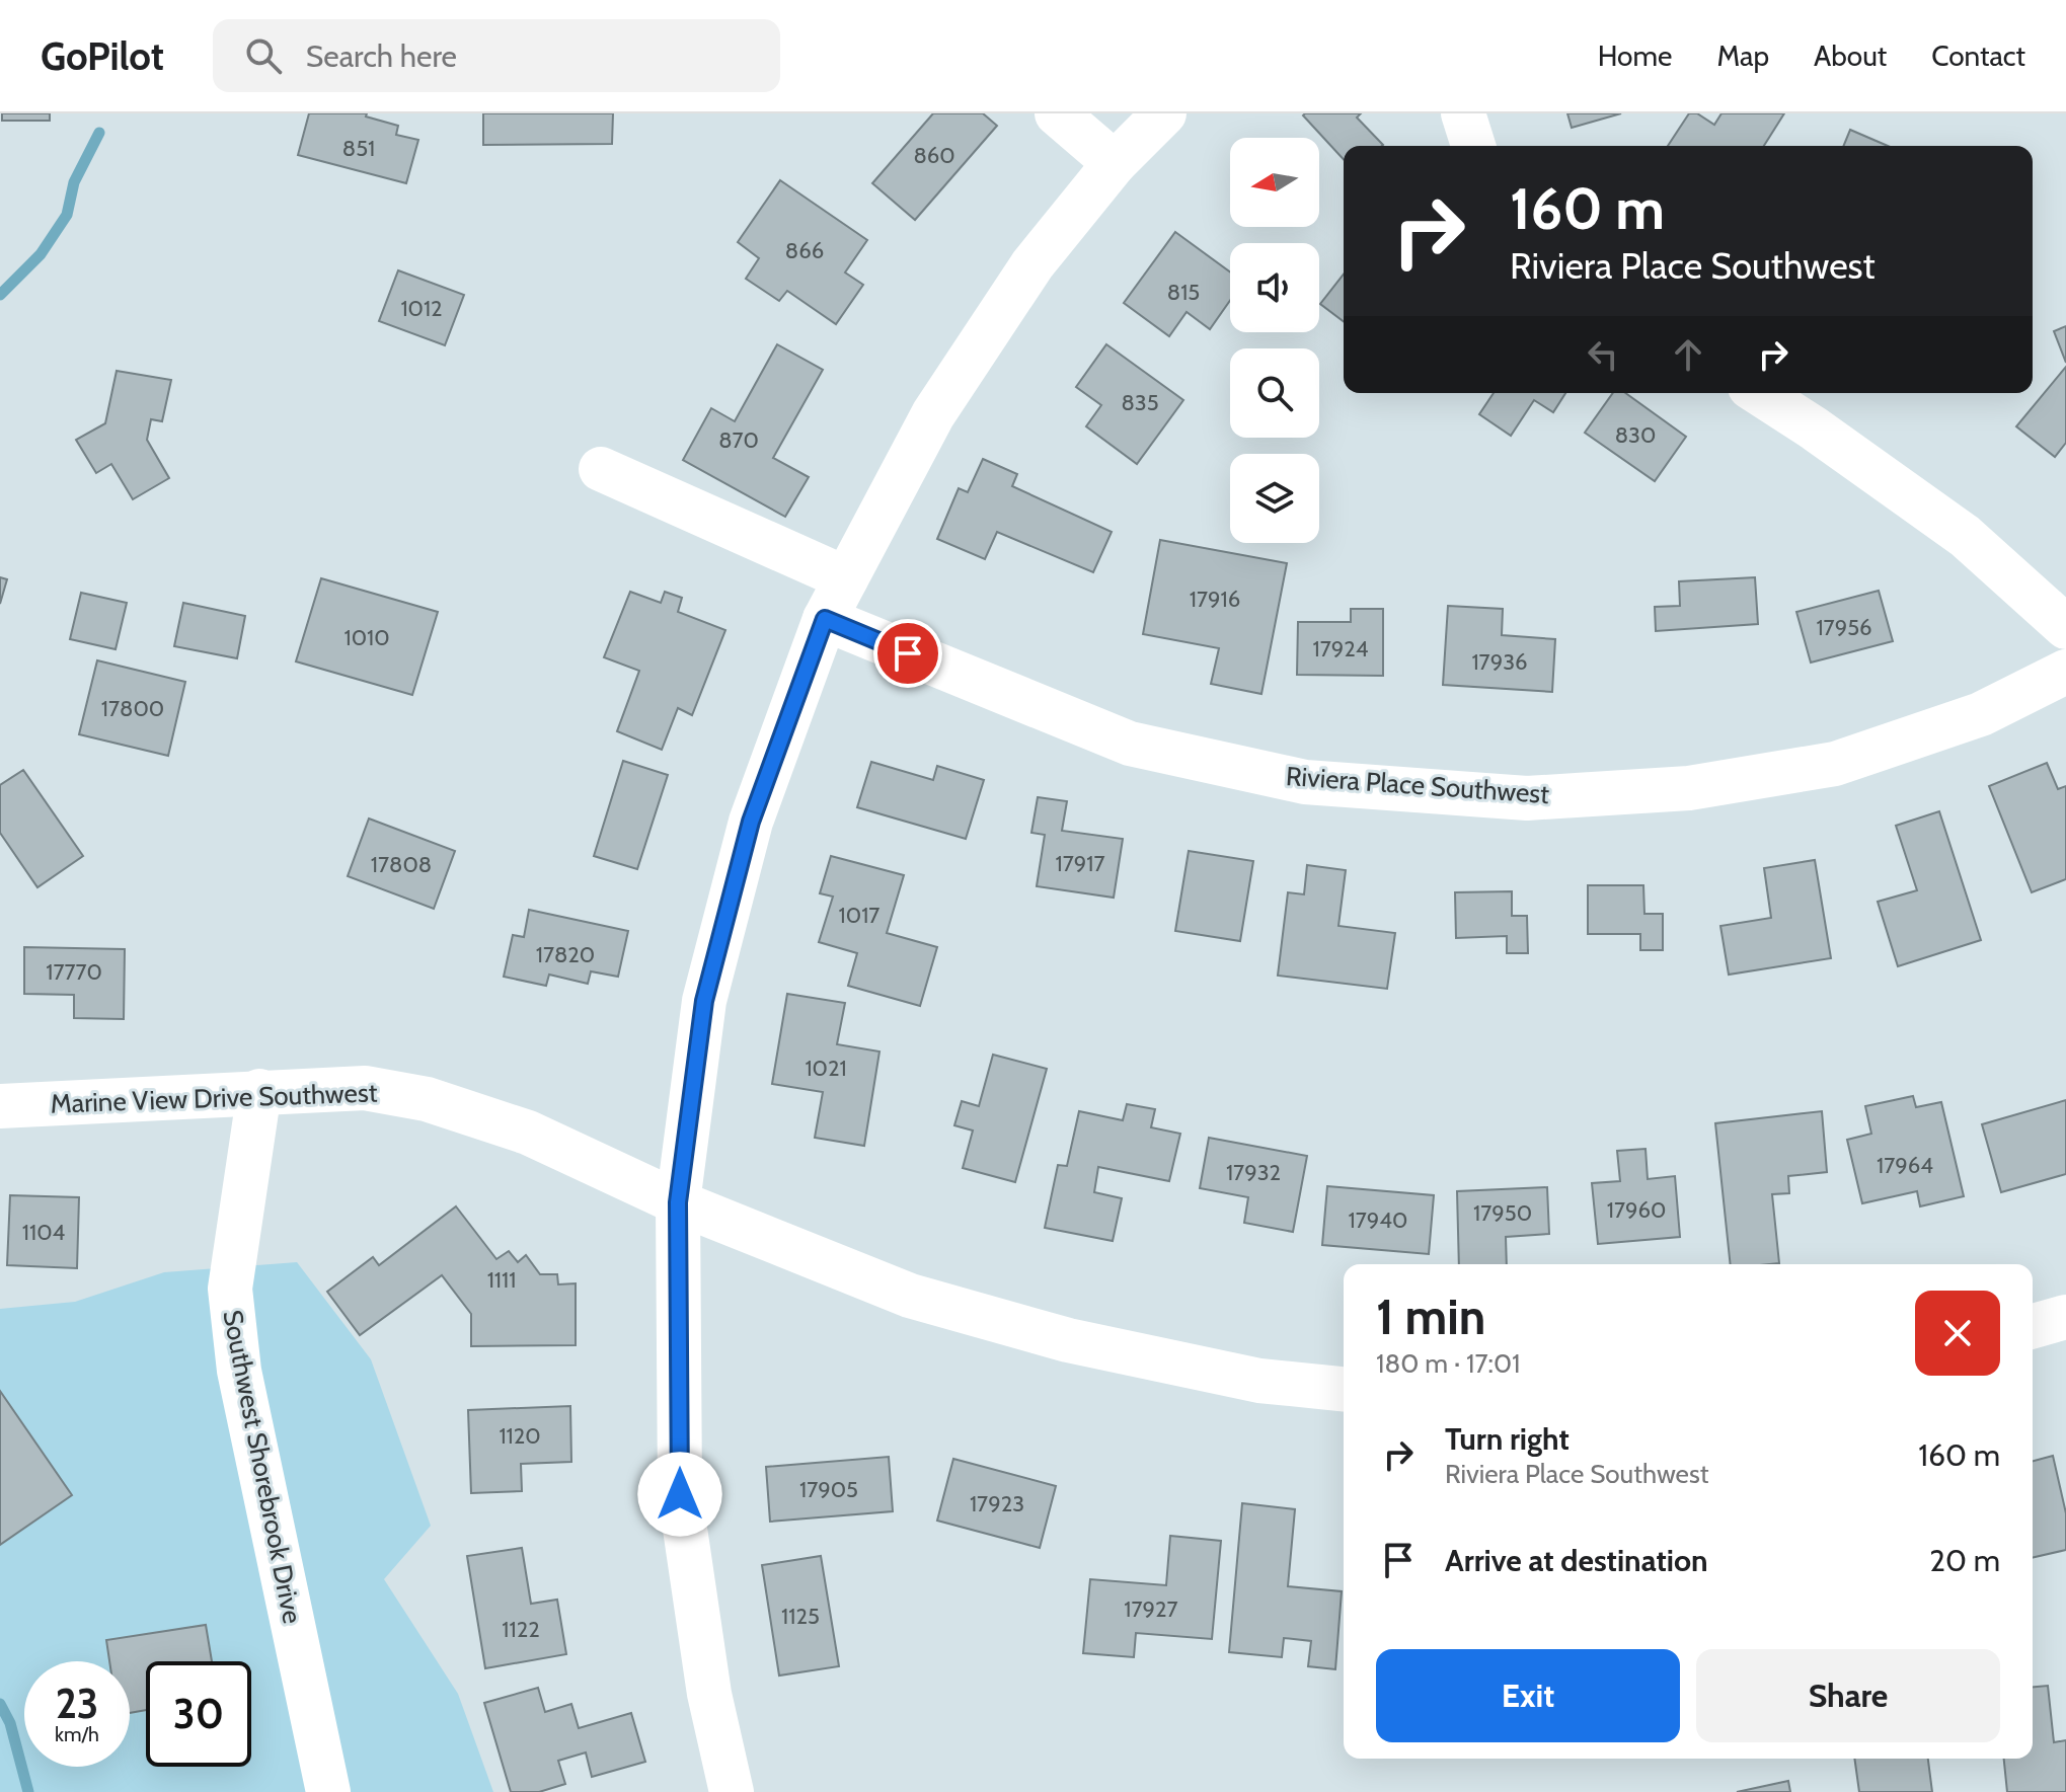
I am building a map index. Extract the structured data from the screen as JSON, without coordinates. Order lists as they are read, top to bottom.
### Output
{
  "streets": {
    "street": ["Riviera Place Southwest", "Marine View Drive Southwest", "Southwest Shorebrook Drive"]
  },
  "crossings": [
    ["Marine View Drive Southwest", "Southwest Shorebrook Drive"]
  ],
  "house_numbers": [
    "851",
    "860",
    "866",
    "815",
    "1012",
    "835",
    "830",
    "870",
    "17916",
    "17956",
    "1010",
    "17924",
    "17936",
    "17800",
    "17917",
    "17808",
    "1017",
    "17820",
    "17770",
    "1021",
    "17964",
    "17932",
    "17960",
    "17950",
    "17940",
    "1104",
    "1111",
    "1120",
    "17905",
    "17923",
    "17927",
    "1125",
    "1122"
  ],
  "north": "left",
  "page": {
    "header": "GoPilot",
    "search": "Search here",
    "nav": [
      "Home",
      "Map",
      "About",
      "Contact"
    ],
    "turn": ["160 m", "Riviera Place Southwest"],
    "heading": ["1 min", "180 m · 17:01"],
    "list": [
      {
        "name": "Turn right",
        "note": "Riviera Place Southwest",
        "value": "160 m"
      },
      {
        "name": "Arrive at destination",
        "value": "20 m"
      }
    ],
    "buttons": ["Exit", "Share"],
    "speed": "23 km/h",
    "limit": "30"
  }
}
